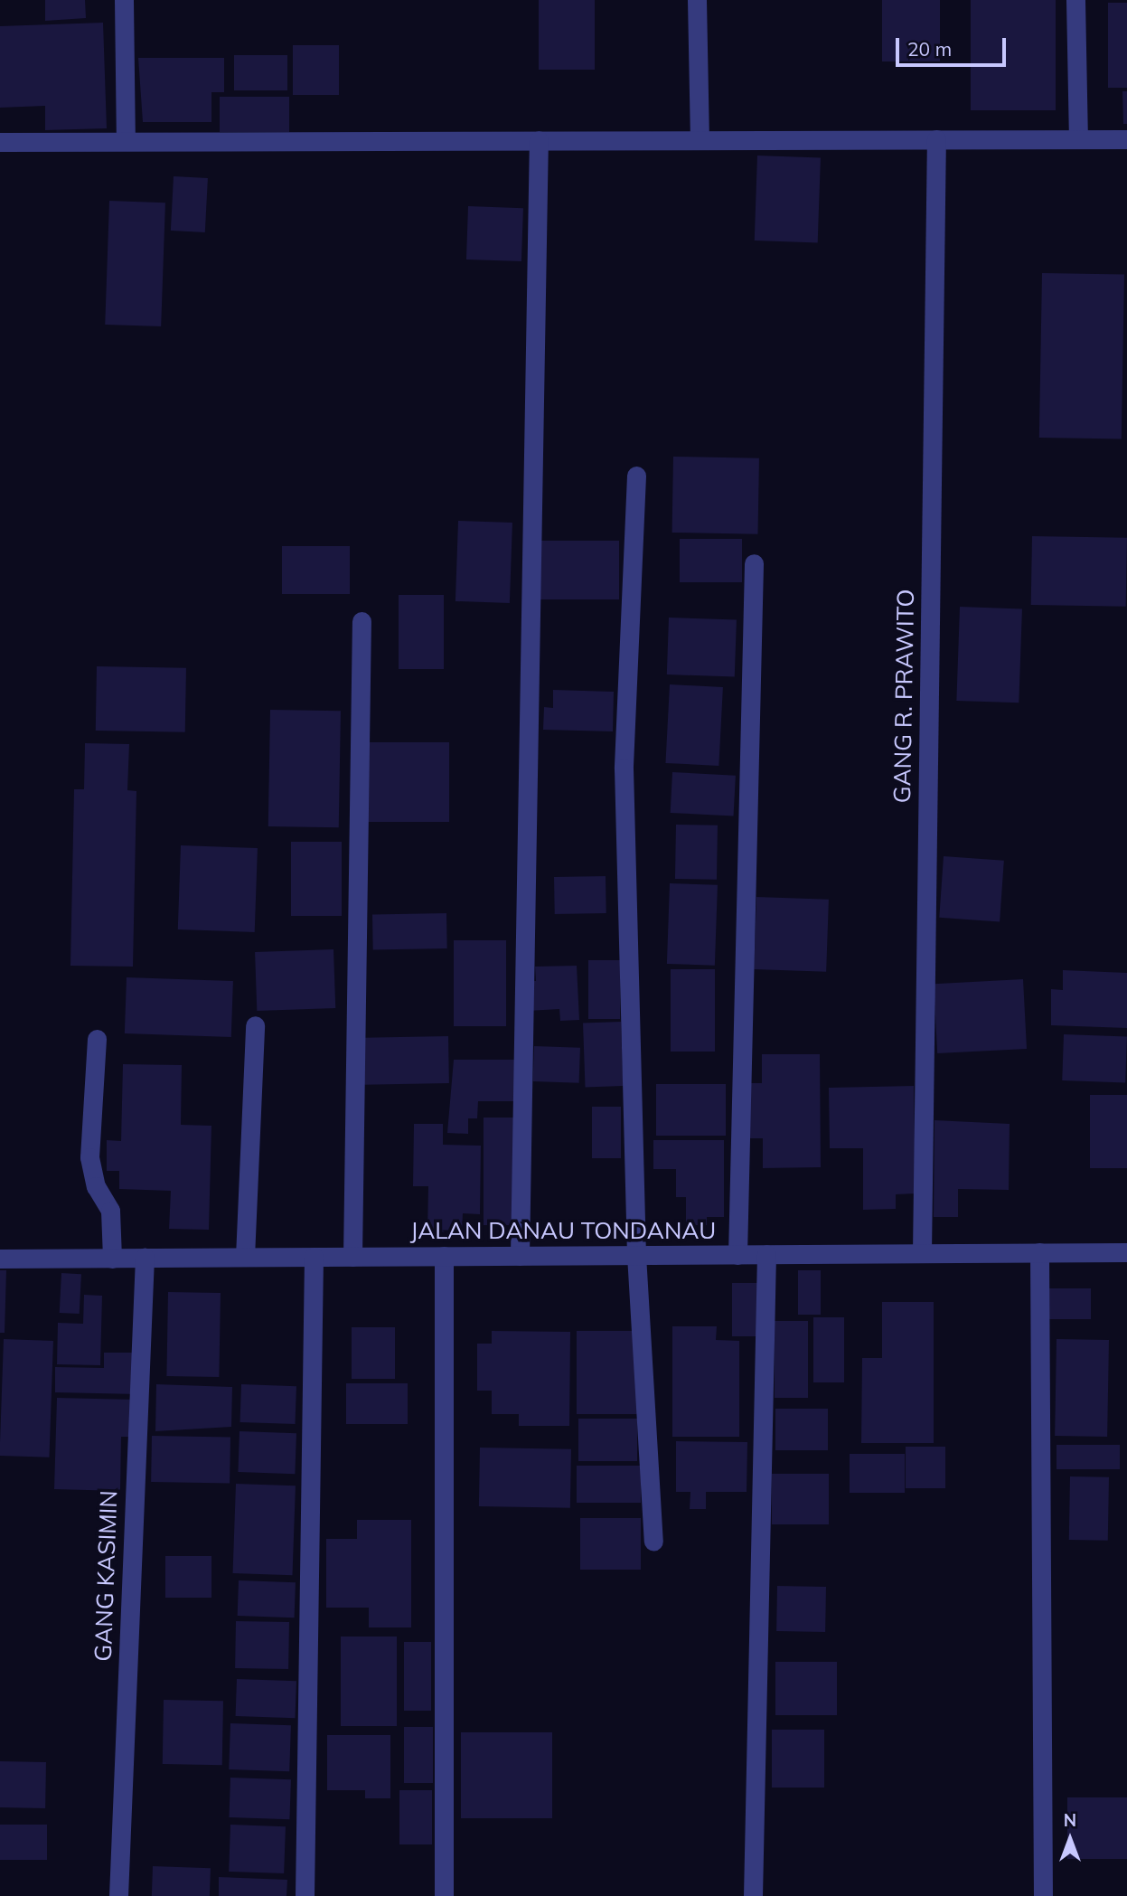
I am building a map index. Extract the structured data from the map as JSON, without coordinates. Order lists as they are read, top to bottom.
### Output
{
  "streets": {
    "street": ["GANG R. PRAWITO", "JALAN DANAU TONDANAU", "GANG KASIMIN"]
  },
  "crossings": [
    ["GANG R. PRAWITO", "JALAN DANAU TONDANAU"],
    ["JALAN DANAU TONDANAU", "GANG KASIMIN"]
  ],
  "scale_bar": "20 m",
  "north": "top"
}
